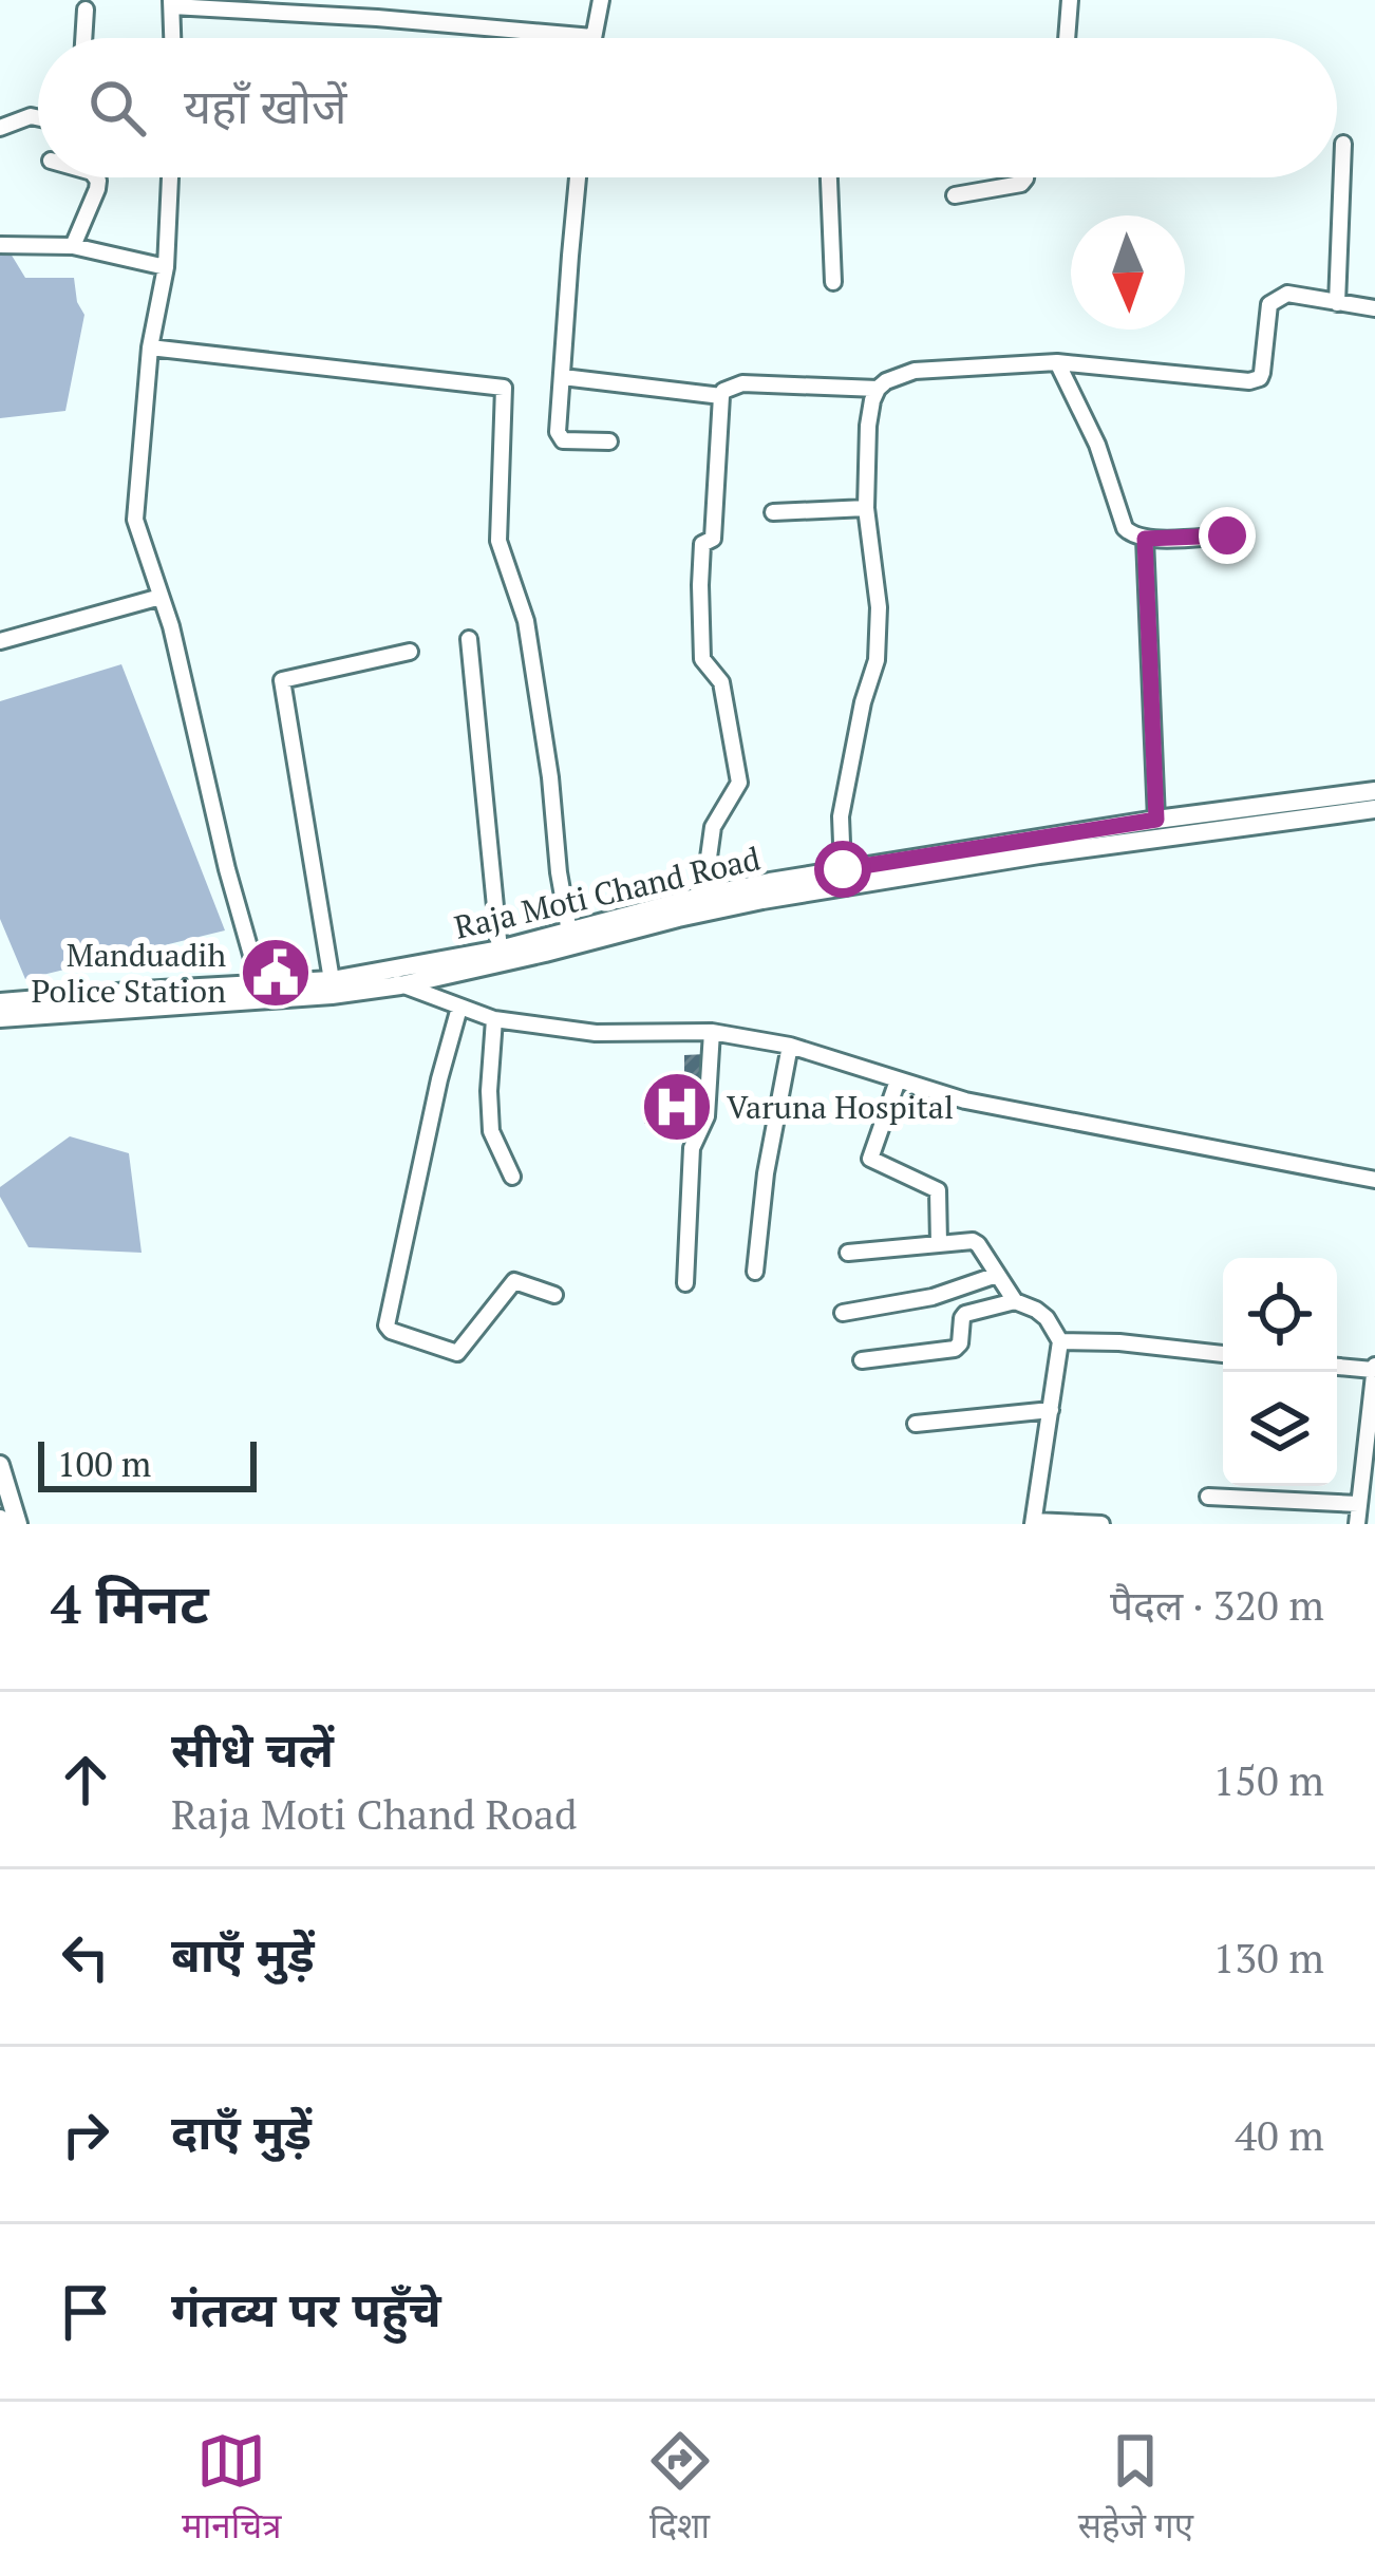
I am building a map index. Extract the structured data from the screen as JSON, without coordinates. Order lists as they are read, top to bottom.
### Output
{
  "streets": {
    "main road": ["Raja Moti Chand Road"]
  },
  "places": {
    "public building": ["Manduadih Police Station"],
    "hospital": ["Varuna Hospital"]
  },
  "scale_bar": "100 m",
  "north": "bottom",
  "page": {
    "search": "यहाँ खोजें",
    "scale": "100 m",
    "heading": ["4 मिनट", "पैदल · 320 m"],
    "list": [
      ["सीधे चलें", "Raja Moti Chand Road", "150 m"],
      ["बाएँ मुड़ें", "130 m"],
      ["दाएँ मुड़ें", "40 m"],
      "गंतव्य पर पहुँचे"
    ],
    "nav": ["मानचित्र", "दिशा", "सहेजे गए"]
  }
}
